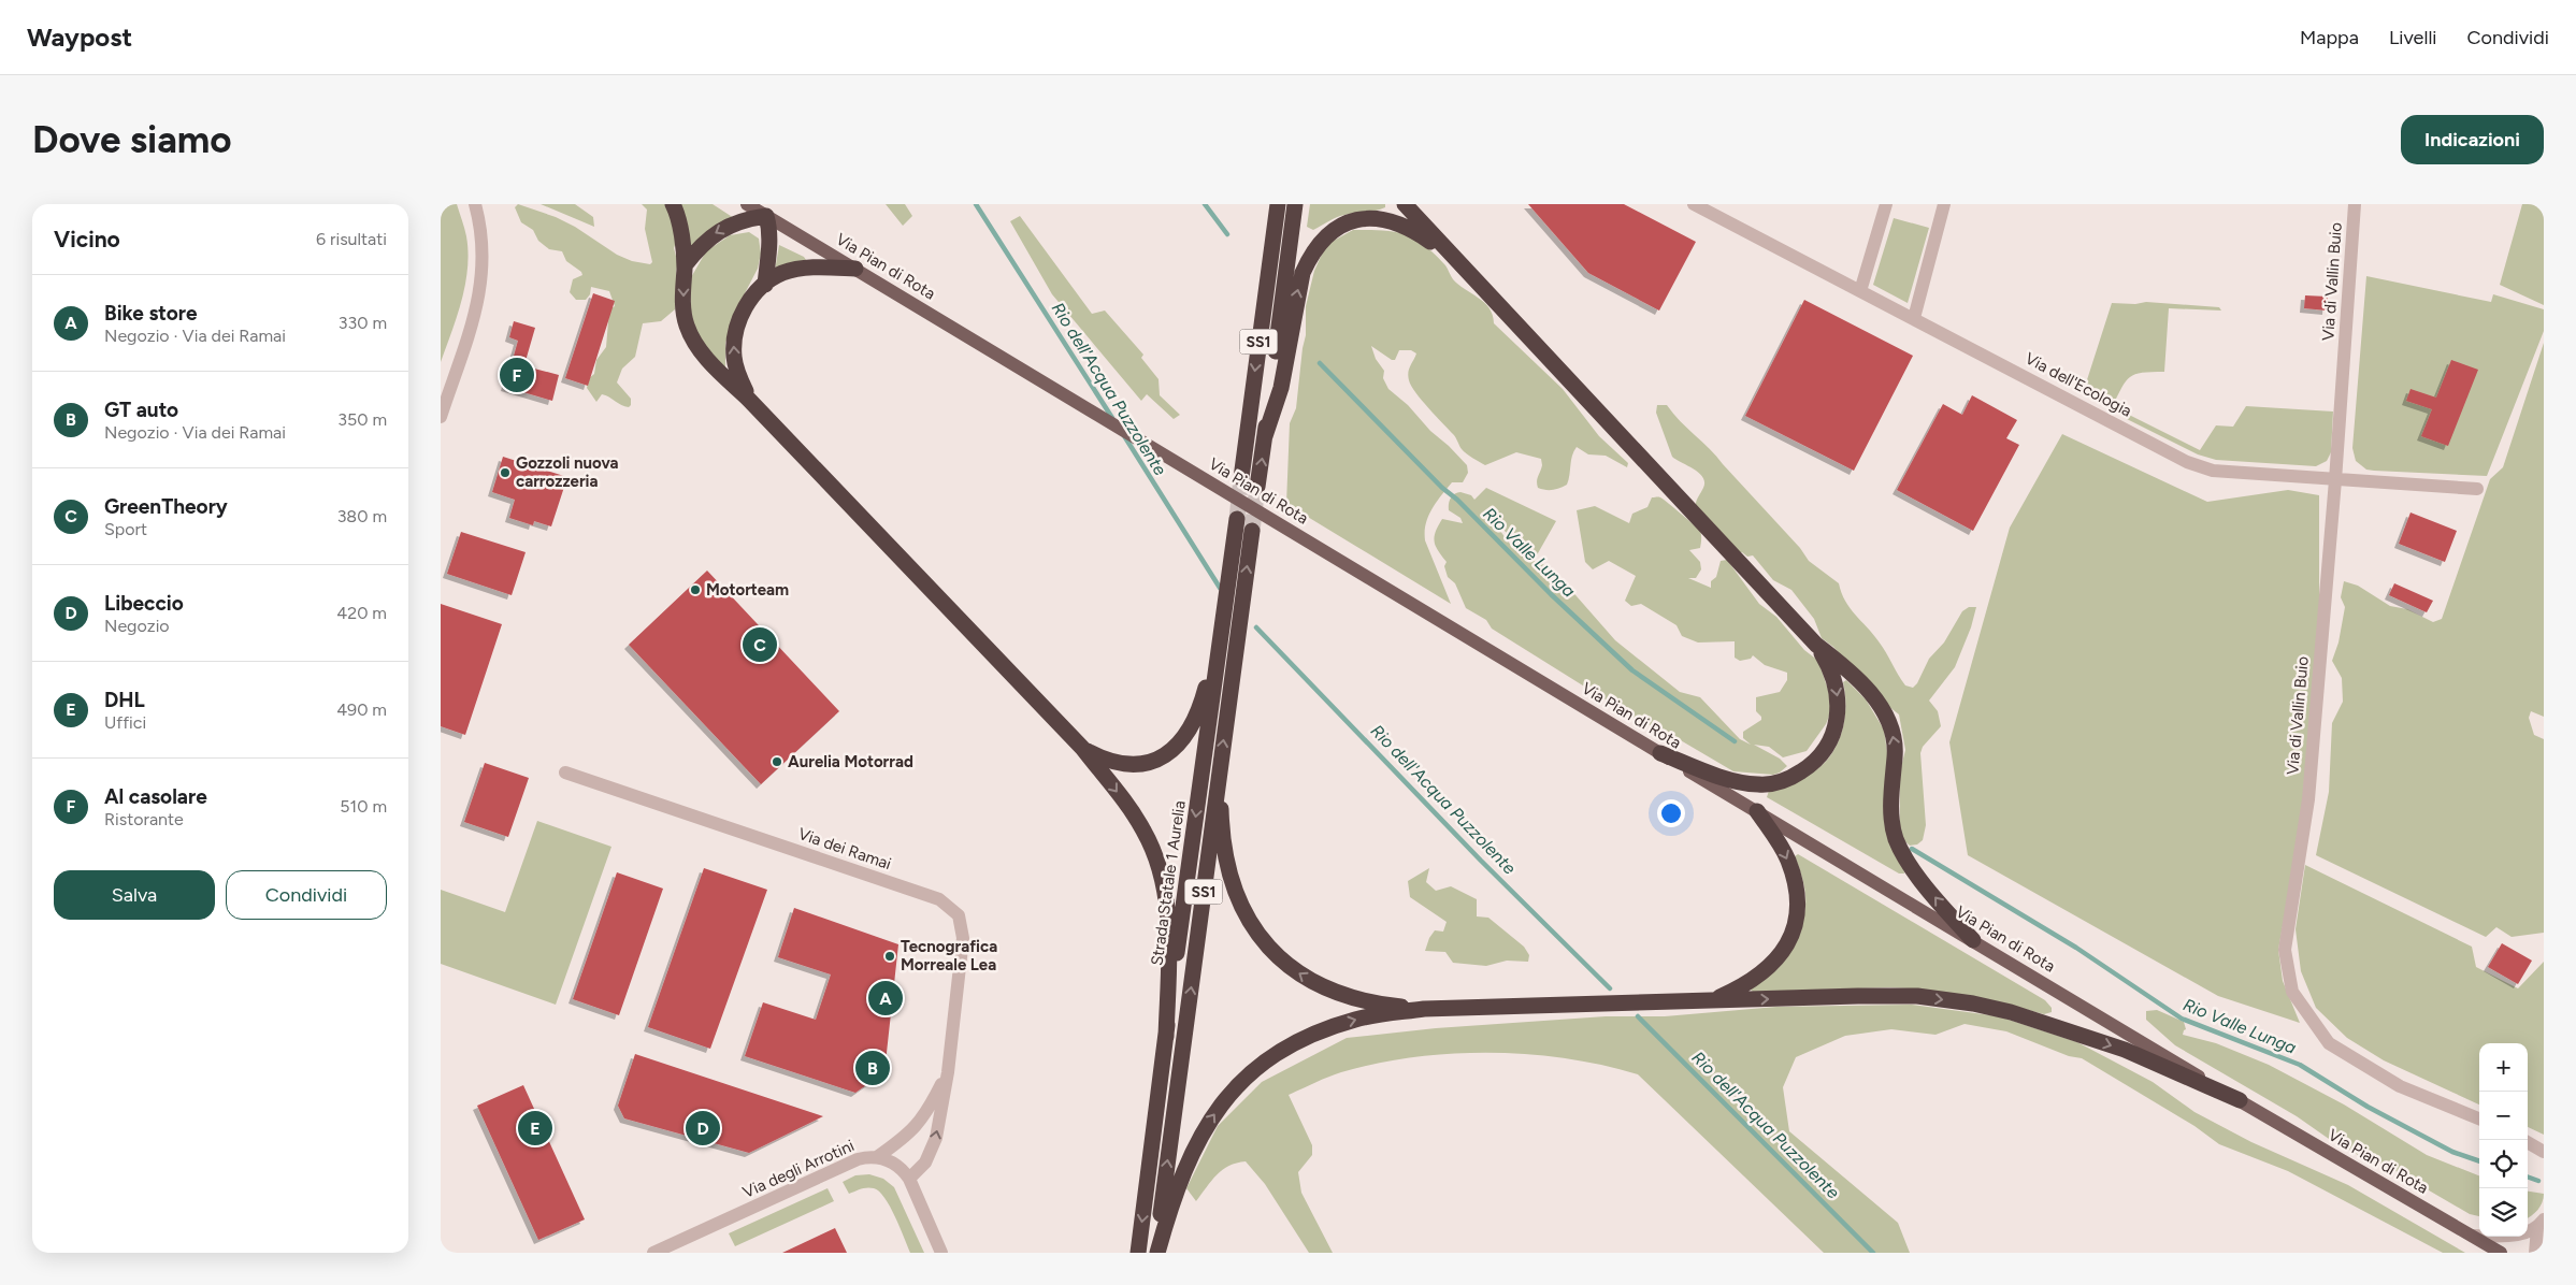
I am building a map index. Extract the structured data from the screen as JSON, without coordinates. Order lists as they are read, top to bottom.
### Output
{
  "streets": {
    "highway": ["SS1", "Strada Statale 1 Aurelia"],
    "main road": ["Via Pian di Rota"],
    "street": [
      "Via di Vallin Buio",
      "Via dell'Ecologia",
      "Via dei Ramai",
      "Via degli Arrotini"
    ]
  },
  "crossings": [
    ["Via di Vallin Buio", "Via dell'Ecologia"],
    ["Via dei Ramai", "Via degli Arrotini"]
  ],
  "water": ["Rio dell'Acqua Puzzolente", "Rio Valle Lunga"],
  "places": [
    "Gozzoli nuova carrozzeria",
    "Motorteam",
    "Aurelia Motorrad",
    "Tecnografica Morreale Lea"
  ],
  "page": {
    "header": "Waypost",
    "nav": ["Mappa", "Livelli", "Condividi"],
    "buttons": [
      "Indicazioni",
      ["Salva", "Condividi"]
    ],
    "title": "Dove siamo",
    "heading": ["Vicino", "6 risultati"],
    "list": [
      {
        "mark": "A",
        "name": "Bike store",
        "note": "Negozio · Via dei Ramai",
        "value": "330 m"
      },
      {
        "mark": "B",
        "name": "GT auto",
        "note": "Negozio · Via dei Ramai",
        "value": "350 m"
      },
      {
        "mark": "C",
        "name": "GreenTheory",
        "note": "Sport",
        "value": "380 m"
      },
      {
        "mark": "D",
        "name": "Libeccio",
        "note": "Negozio",
        "value": "420 m"
      },
      {
        "mark": "E",
        "name": "DHL",
        "note": "Uffici",
        "value": "490 m"
      },
      {
        "mark": "F",
        "name": "Al casolare",
        "note": "Ristorante",
        "value": "510 m"
      }
    ],
    "pins": [
      "F",
      "C",
      "A",
      "B",
      "D",
      "E"
    ],
    "map_buttons": ["+", "−"]
  }
}
